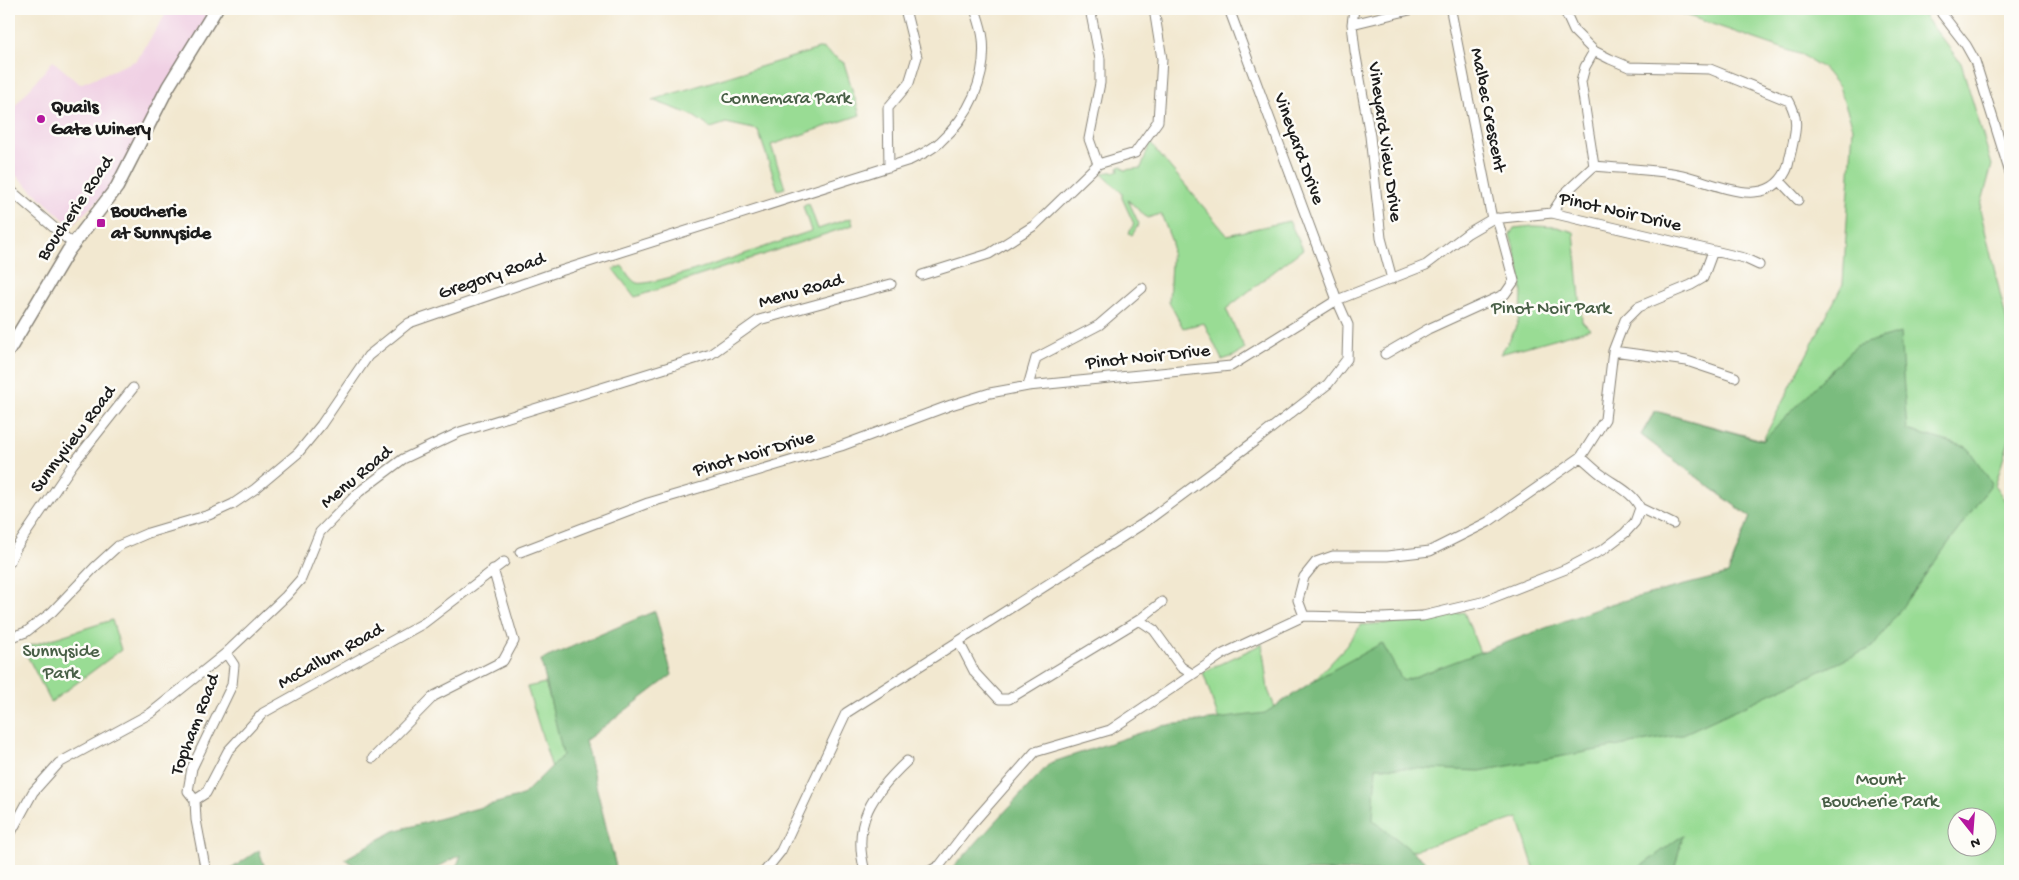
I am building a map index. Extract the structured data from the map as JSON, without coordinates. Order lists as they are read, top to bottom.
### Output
{
  "streets": {
    "main road": ["Boucherie Road"],
    "street": [
      "Malbec Crescent",
      "Vineyard View Drive",
      "Vineyard Drive",
      "Pinot Noir Drive",
      "Gregory Road",
      "Menu Road",
      "Sunnyview Road",
      "McCallum Road",
      "Topham Road"
    ]
  },
  "crossings": [
    ["Malbec Crescent", "Pinot Noir Drive"],
    ["Vineyard View Drive", "Pinot Noir Drive"],
    ["Vineyard Drive", "Pinot Noir Drive"],
    ["Menu Road", "Topham Road"],
    ["McCallum Road", "Topham Road"]
  ],
  "parks": [
    "Connemara Park",
    "Pinot Noir Park",
    "Sunnyside Park",
    "Mount Boucherie Park"
  ],
  "places": {
    "other": ["Quails Gate Winery"],
    "transit": ["Boucherie at Sunnyside"]
  },
  "north": "bottom"
}
